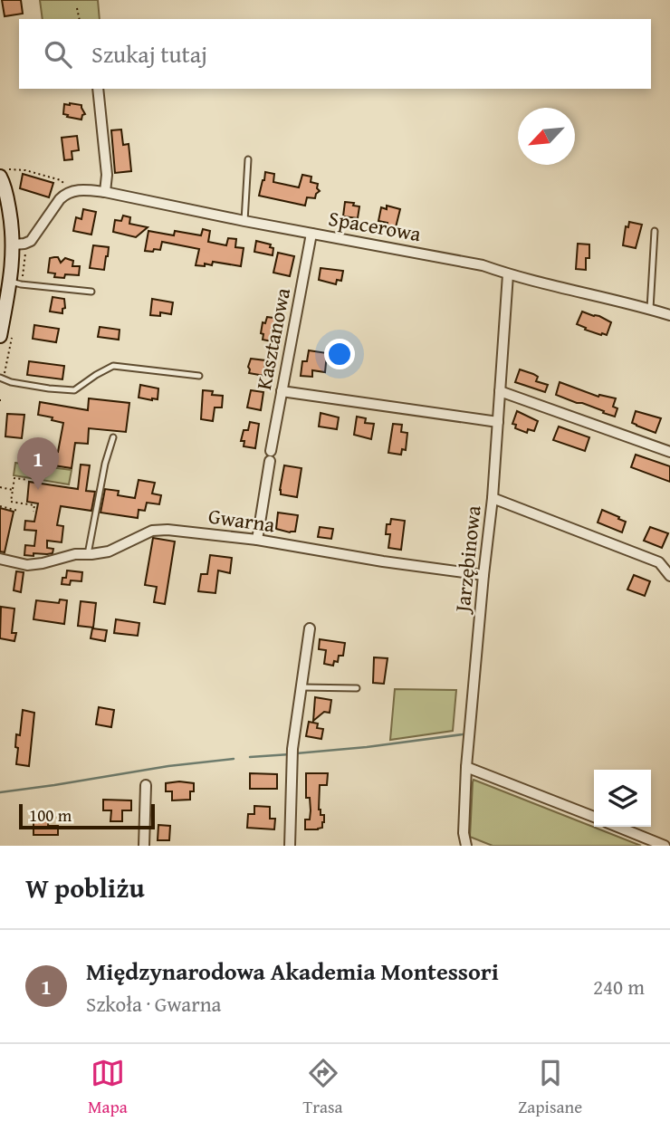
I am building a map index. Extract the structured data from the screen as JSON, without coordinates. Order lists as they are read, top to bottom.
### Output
{
  "streets": {
    "street": [
      "Spacerowa",
      "Kasztanowa",
      "Gwarna",
      "Jarzębinowa"
    ]
  },
  "crossings": [
    ["Spacerowa", "Kasztanowa"],
    ["Spacerowa", "Jarzębinowa"],
    ["Kasztanowa", "Gwarna"],
    ["Gwarna", "Jarzębinowa"]
  ],
  "scale_bar": "100 m",
  "north": "bottom left",
  "page": {
    "search": "Szukaj tutaj",
    "pins": "1",
    "scale": "100 m",
    "heading": "W pobliżu",
    "list": [
      {
        "mark": "1",
        "name": "Międzynarodowa Akademia Montessori",
        "note": "Szkoła · Gwarna",
        "value": "240 m"
      }
    ],
    "nav": ["Mapa", "Trasa", "Zapisane"]
  }
}
